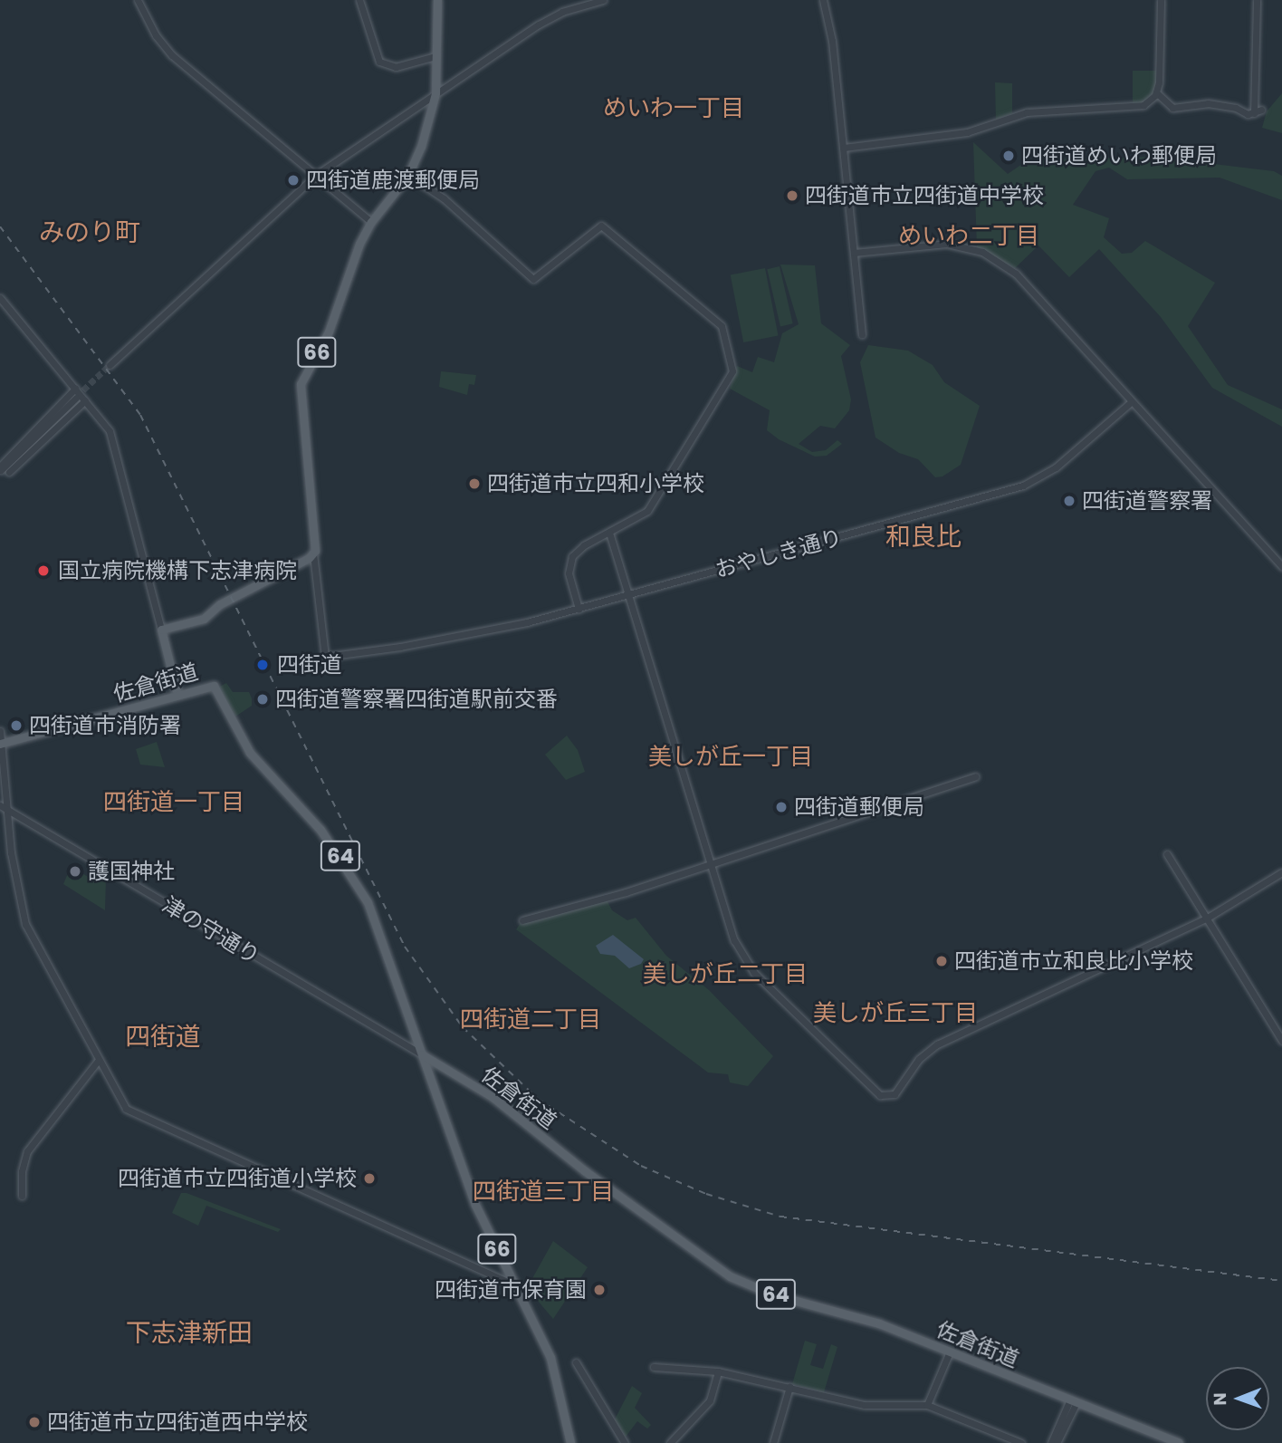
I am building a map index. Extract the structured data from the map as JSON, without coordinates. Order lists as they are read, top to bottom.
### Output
{
  "streets": {
    "main road": ["66", "佐倉街道", "64"],
    "street": ["おやしき通り", "津の守通り"]
  },
  "crossings": [
    ["66", "おやしき通り"],
    ["66", "佐倉街道"],
    ["66", "津の守通り"],
    ["佐倉街道", "津の守通り"]
  ],
  "districts": [
    "めいわ一丁目",
    "みのり町",
    "めいわ二丁目",
    "和良比",
    "美しが丘一丁目",
    "四街道一丁目",
    "美しが丘二丁目",
    "美しが丘三丁目",
    "四街道二丁目",
    "四街道",
    "四街道三丁目",
    "下志津新田"
  ],
  "places": [
    "四街道めいわ郵便局",
    "四街道鹿渡郵便局",
    "四街道市立四街道中学校",
    "四街道市立四和小学校",
    "四街道警察署",
    "国立病院機構下志津病院",
    "四街道",
    "四街道警察署四街道駅前交番",
    "四街道市消防署",
    "四街道郵便局",
    "護国神社",
    "四街道市立和良比小学校",
    "四街道市立四街道小学校",
    "四街道市保育園",
    "四街道市立四街道西中学校"
  ],
  "north": "left"
}
